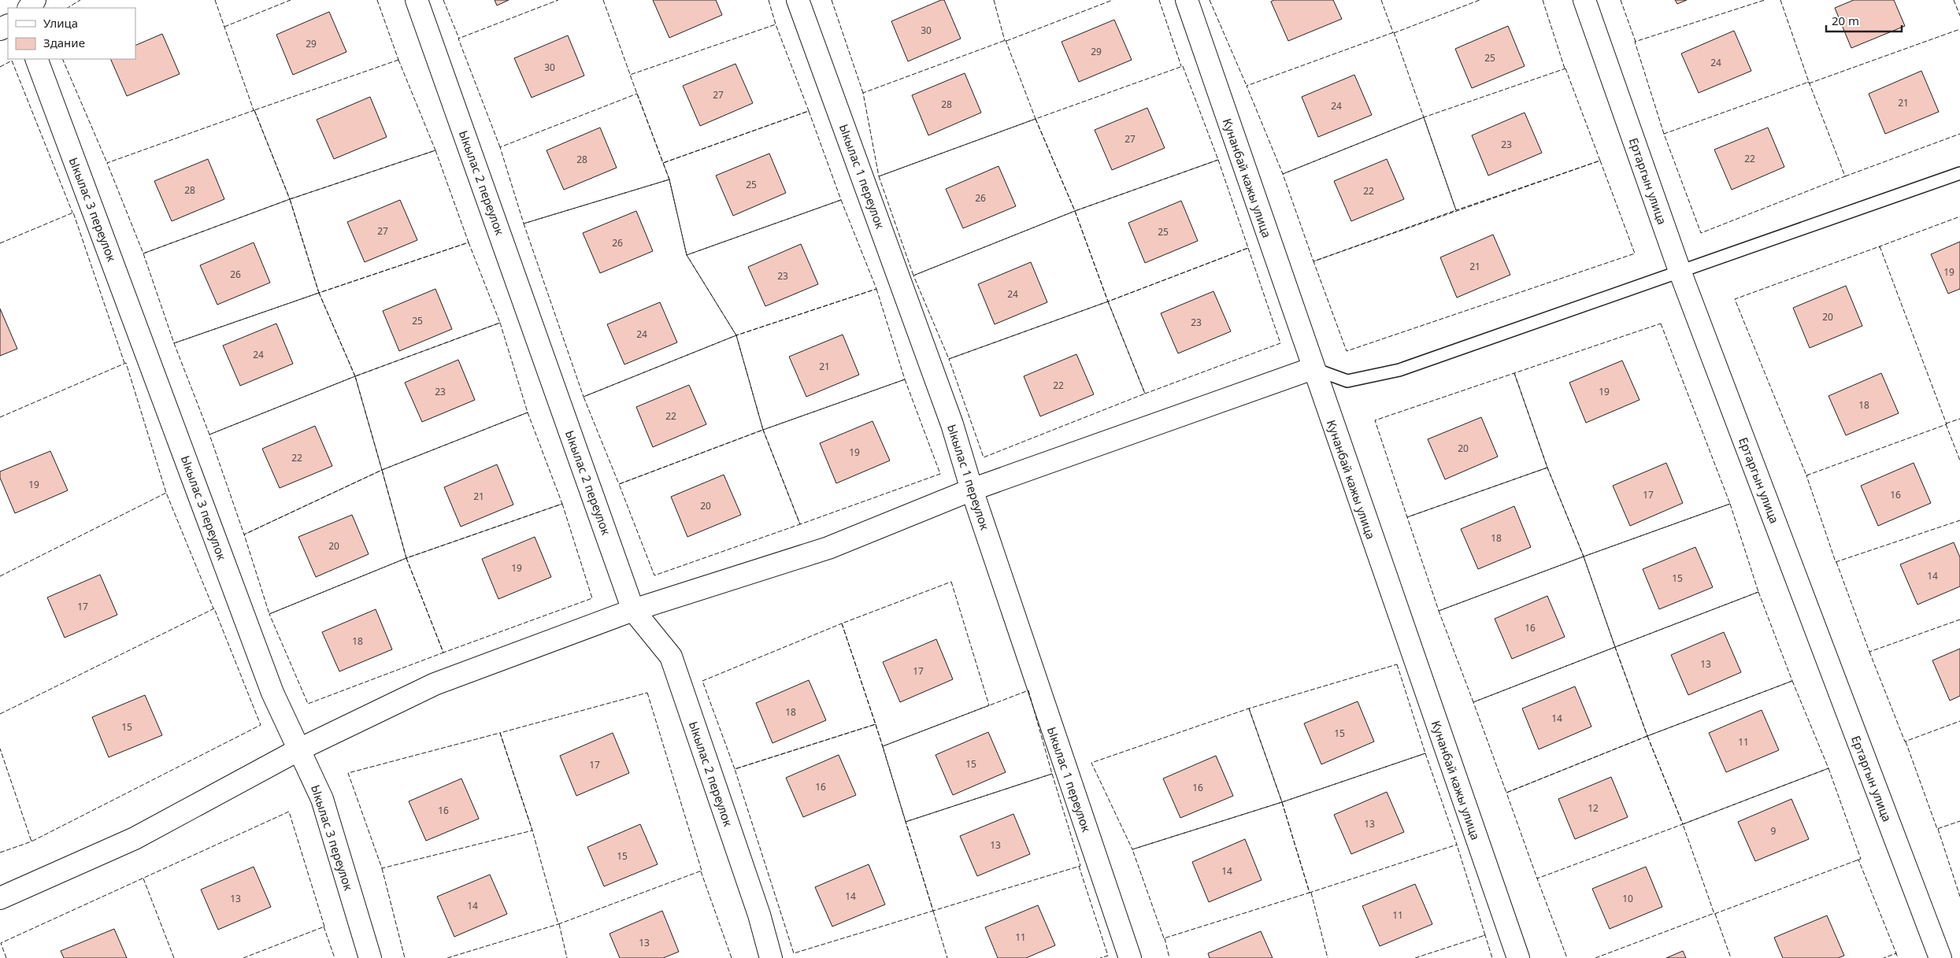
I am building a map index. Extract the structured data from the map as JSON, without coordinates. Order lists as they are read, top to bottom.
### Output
{
  "streets": {
    "street": [
      "Ыкылас 1 переулок",
      "Кунанбай кажы улица",
      "Ертаргын улица",
      "Ыкылас 2 переулок",
      "Ыкылас 3 переулок"
    ]
  },
  "house_numbers": [
    "30",
    "29",
    "29",
    "25",
    "24",
    "30",
    "27",
    "21",
    "28",
    "24",
    "27",
    "23",
    "22",
    "28",
    "25",
    "28",
    "22",
    "26",
    "27",
    "25",
    "26",
    "21",
    "19",
    "26",
    "23",
    "24",
    "20",
    "25",
    "23",
    "24",
    "24",
    "21",
    "22",
    "23",
    "19",
    "18",
    "22",
    "20",
    "19",
    "22",
    "19",
    "17",
    "16",
    "21",
    "20",
    "18",
    "20",
    "19",
    "14",
    "15",
    "17",
    "16",
    "18",
    "13",
    "17",
    "18",
    "14",
    "15",
    "15",
    "11",
    "15",
    "17",
    "16",
    "16",
    "12",
    "16",
    "13",
    "9",
    "13",
    "15",
    "14",
    "14",
    "13",
    "10",
    "14",
    "11",
    "11",
    "13"
  ],
  "legend": ["Улица", "Здание"],
  "scale_bar": "20 m"
}
